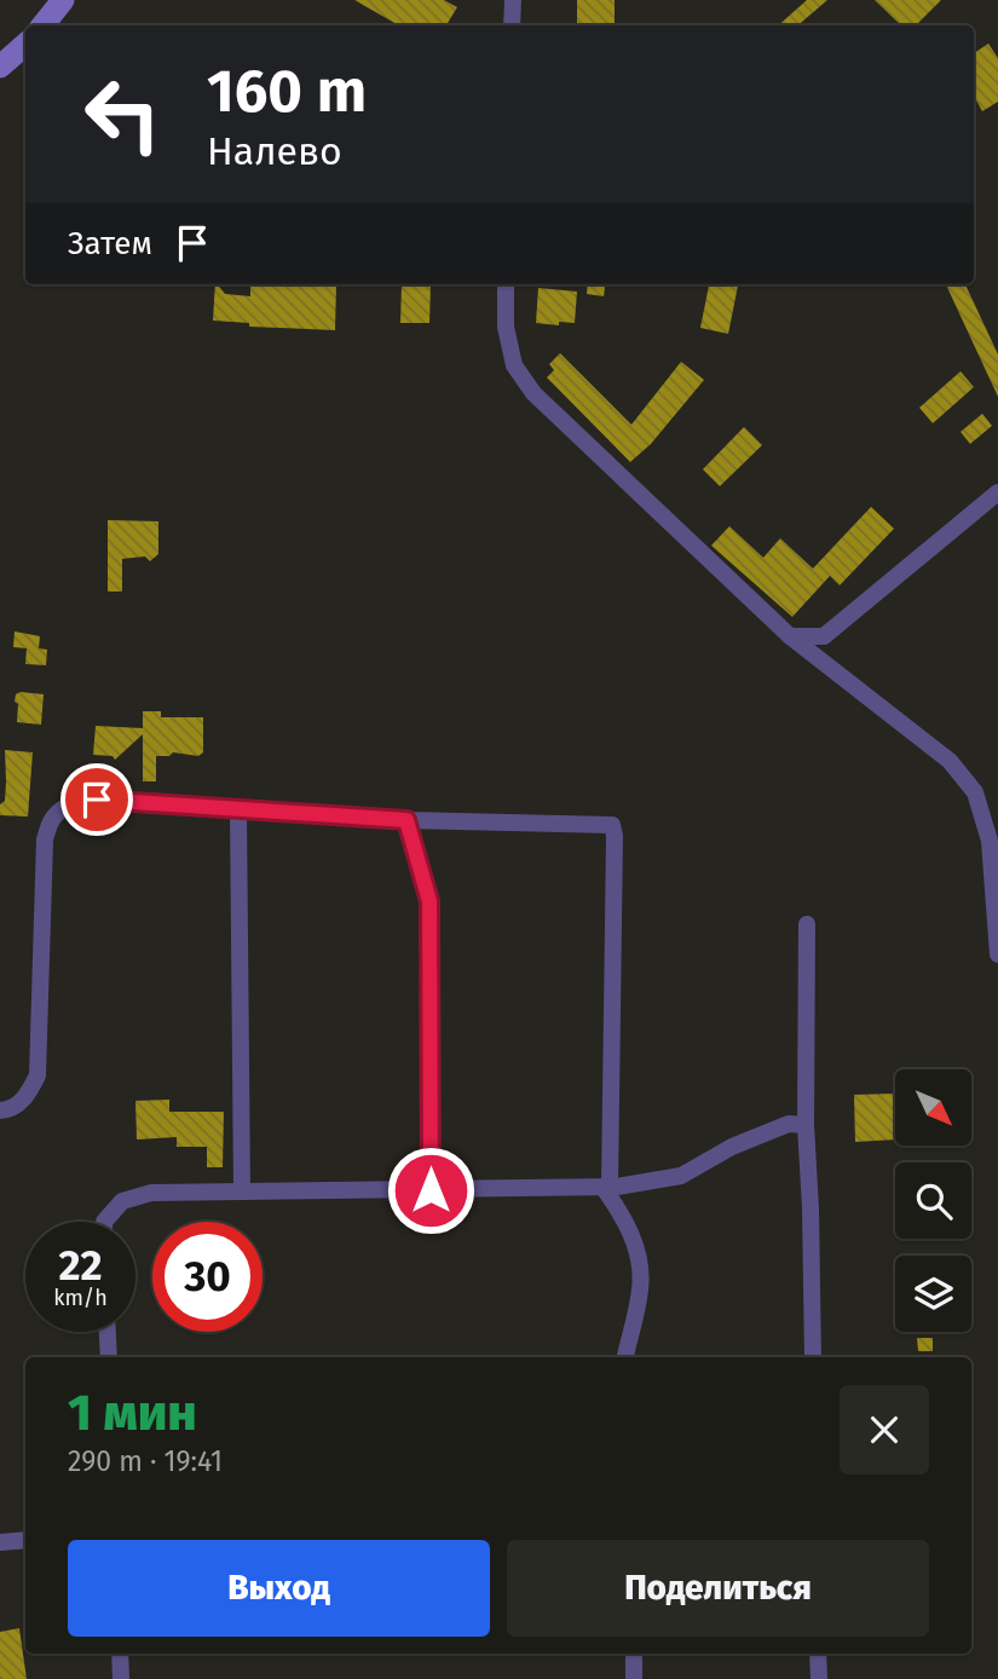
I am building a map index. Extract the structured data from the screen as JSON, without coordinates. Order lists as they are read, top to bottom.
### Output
{
  "north": "bottom right",
  "page": {
    "turn": ["160 m", "Налево"],
    "then": "Затем",
    "speed": "22 km/h",
    "limit": "30",
    "heading": ["1 мин", "290 m · 19:41"],
    "buttons": ["Выход", "Поделиться"]
  }
}
